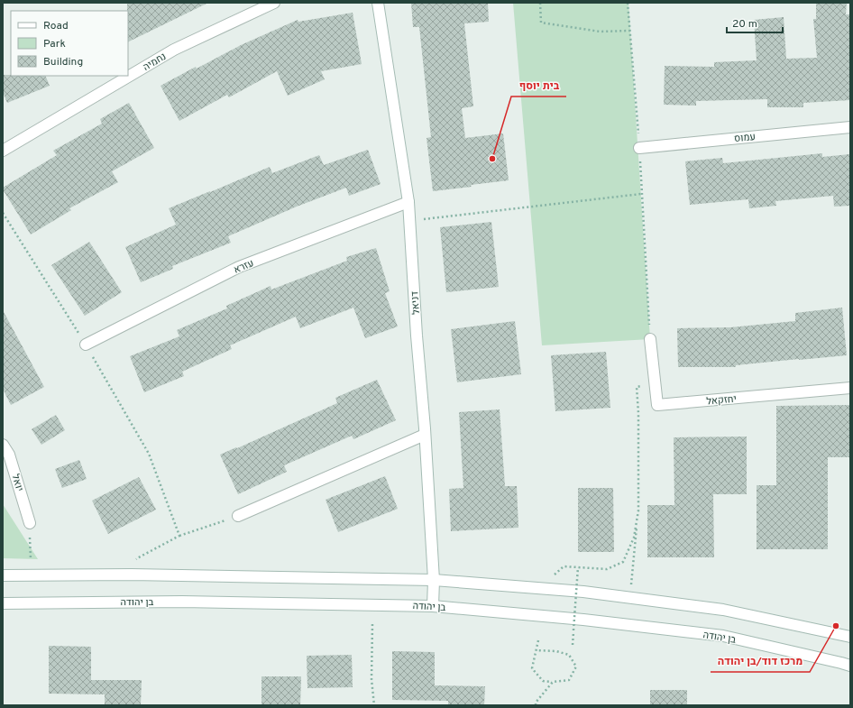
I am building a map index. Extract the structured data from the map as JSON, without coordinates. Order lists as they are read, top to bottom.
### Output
{
  "streets": {
    "street": [
      "נחמיה",
      "עמוס",
      "עזרא",
      "דניאל",
      "יחזקאל",
      "יואל",
      "בן יהודה"
    ]
  },
  "crossings": [
    ["עזרא", "דניאל"],
    ["דניאל", "בן יהודה"]
  ],
  "places": ["בית יוסף", "מרכז דוד/בן יהודה"],
  "legend": ["Road", "Park", "Building"],
  "scale_bar": "20 m"
}
